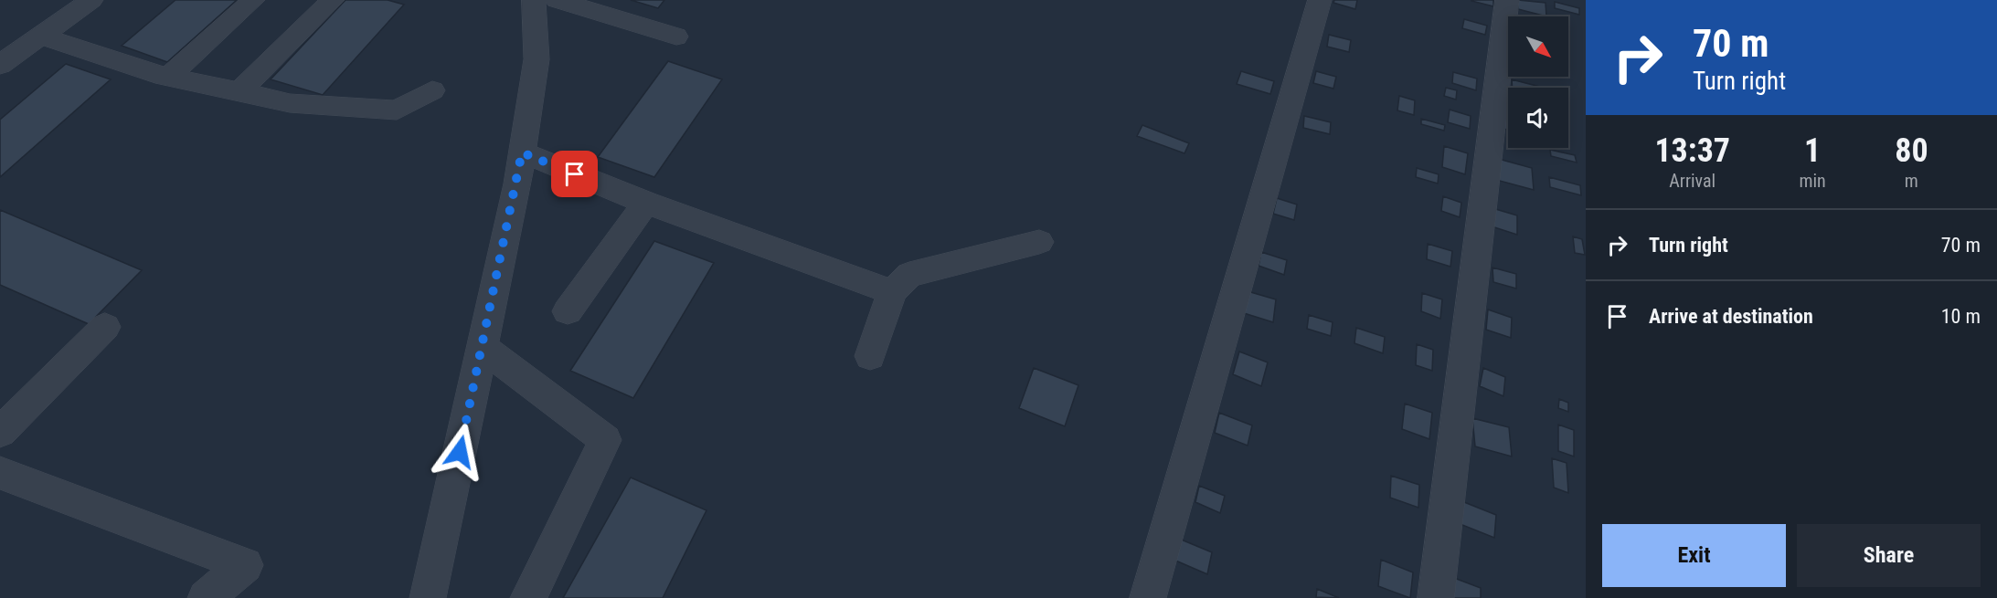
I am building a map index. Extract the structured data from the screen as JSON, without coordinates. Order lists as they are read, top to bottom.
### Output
{
  "north": "bottom right",
  "page": {
    "turn": ["70 m", "Turn right"],
    "eta": [
      "13:37",
      "Arrival",
      "1",
      "min",
      "80",
      "m"
    ],
    "list": [
      {
        "name": "Turn right",
        "value": "70 m"
      },
      {
        "name": "Arrive at destination",
        "value": "10 m"
      }
    ],
    "buttons": ["Exit", "Share"]
  }
}
